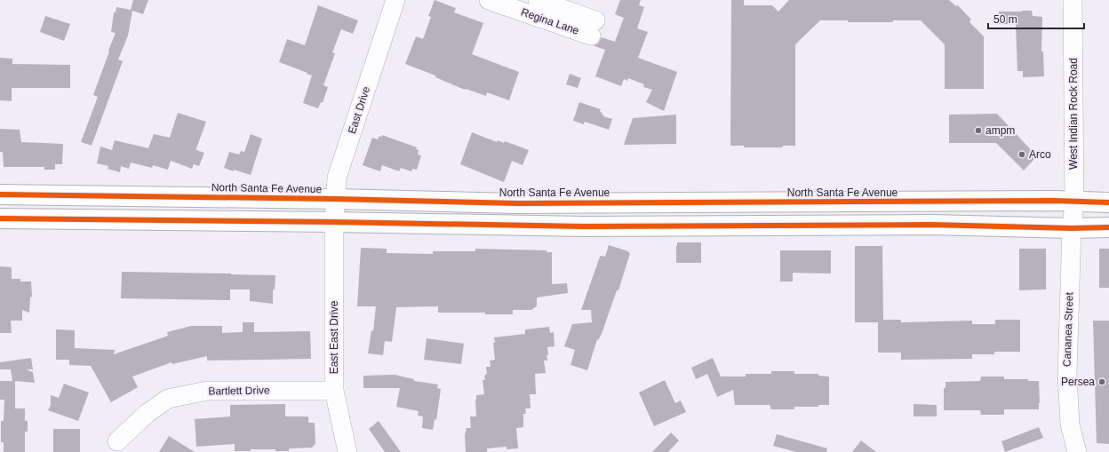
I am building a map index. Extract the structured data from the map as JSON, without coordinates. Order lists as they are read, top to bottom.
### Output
{
  "streets": {
    "main road": ["North Santa Fe Avenue"],
    "street": [
      "Regina Lane",
      "East Drive",
      "West Indian Rock Road",
      "Cananea Street",
      "East East Drive",
      "Bartlett Drive"
    ]
  },
  "crossings": [
    ["East Drive", "North Santa Fe Avenue"],
    ["East Drive", "East East Drive"],
    ["West Indian Rock Road", "North Santa Fe Avenue"],
    ["West Indian Rock Road", "Cananea Street"],
    ["East East Drive", "Bartlett Drive"]
  ],
  "places": ["ampm", "Arco", "Persea"],
  "scale_bar": "50 m"
}
